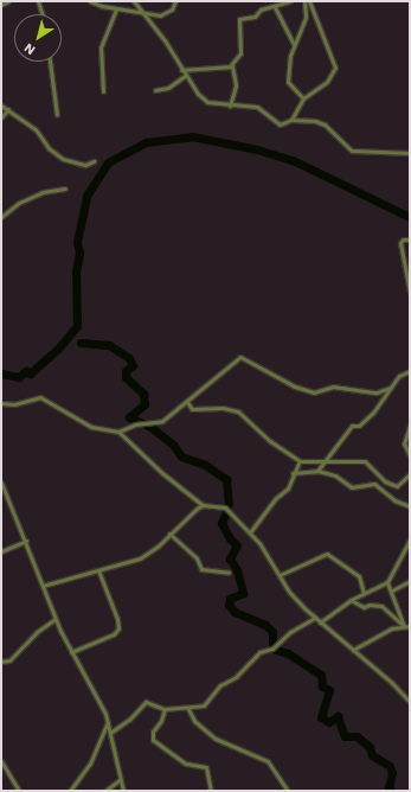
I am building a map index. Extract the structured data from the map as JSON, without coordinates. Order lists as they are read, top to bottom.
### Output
{
  "north": "bottom left"
}
